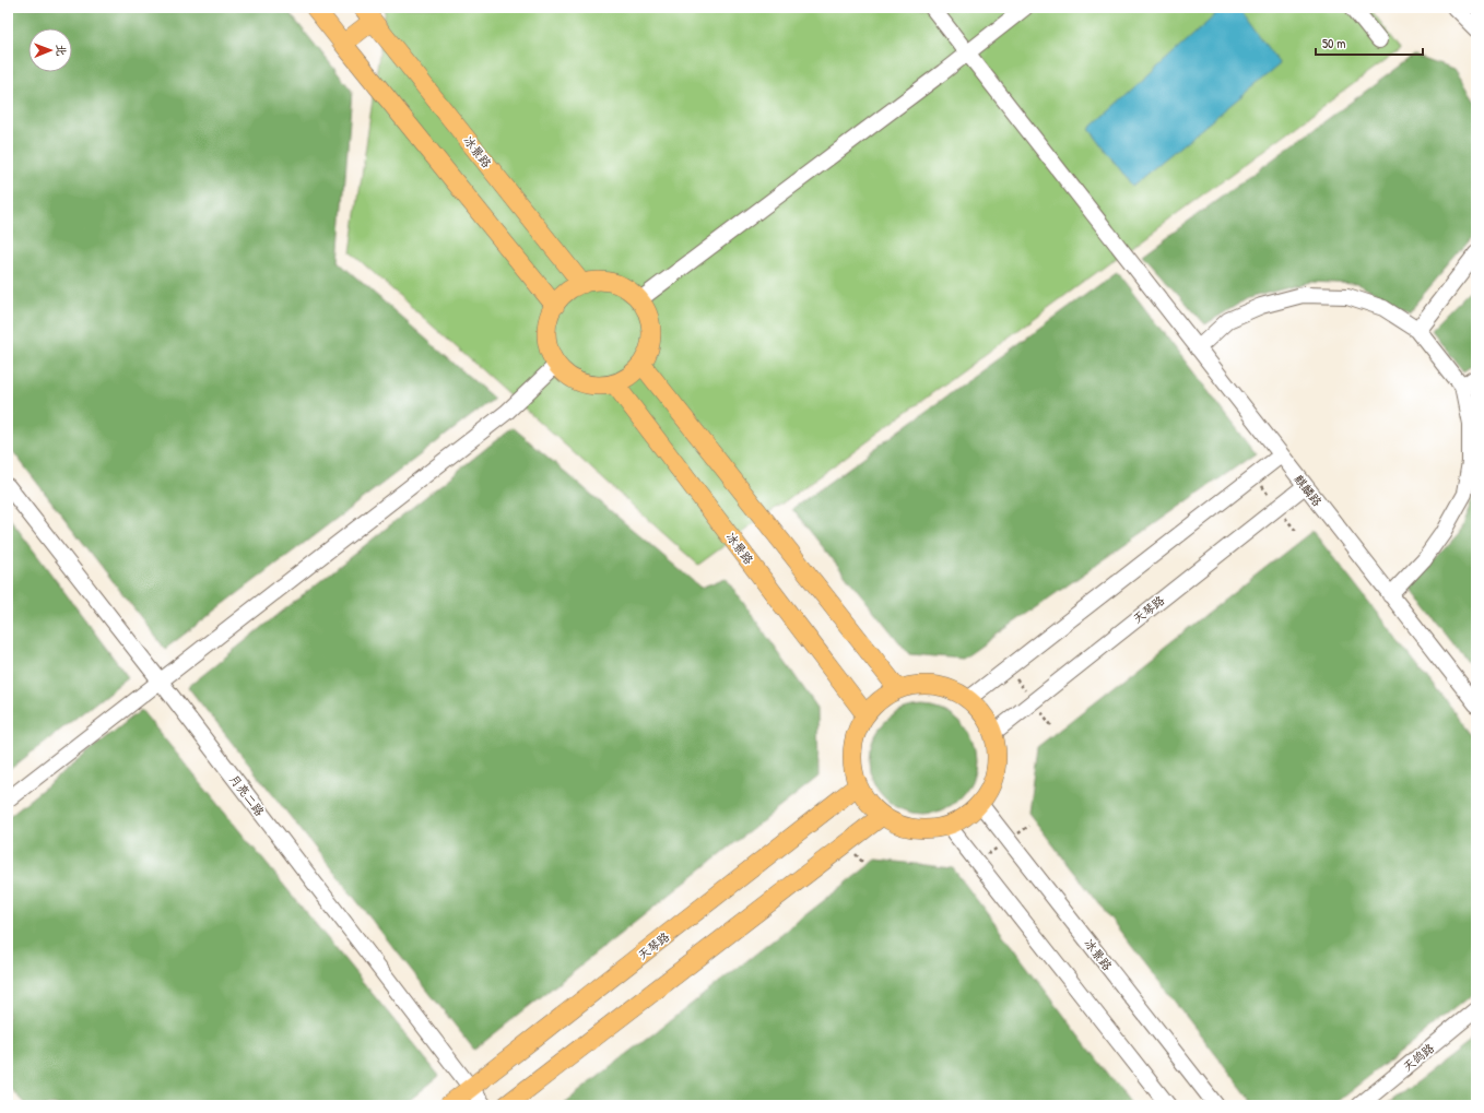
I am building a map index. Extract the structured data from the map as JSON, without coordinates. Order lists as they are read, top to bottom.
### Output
{
  "streets": {
    "main road": ["冰景路", "天琴路"],
    "street": ["麒麟路", "月亮二路", "天鸽路"]
  },
  "crossings": [
    ["冰景路", "天琴路"],
    ["麒麟路", "天琴路"],
    ["天琴路", "月亮二路"]
  ],
  "scale_bar": "50 m",
  "north": "right"
}
